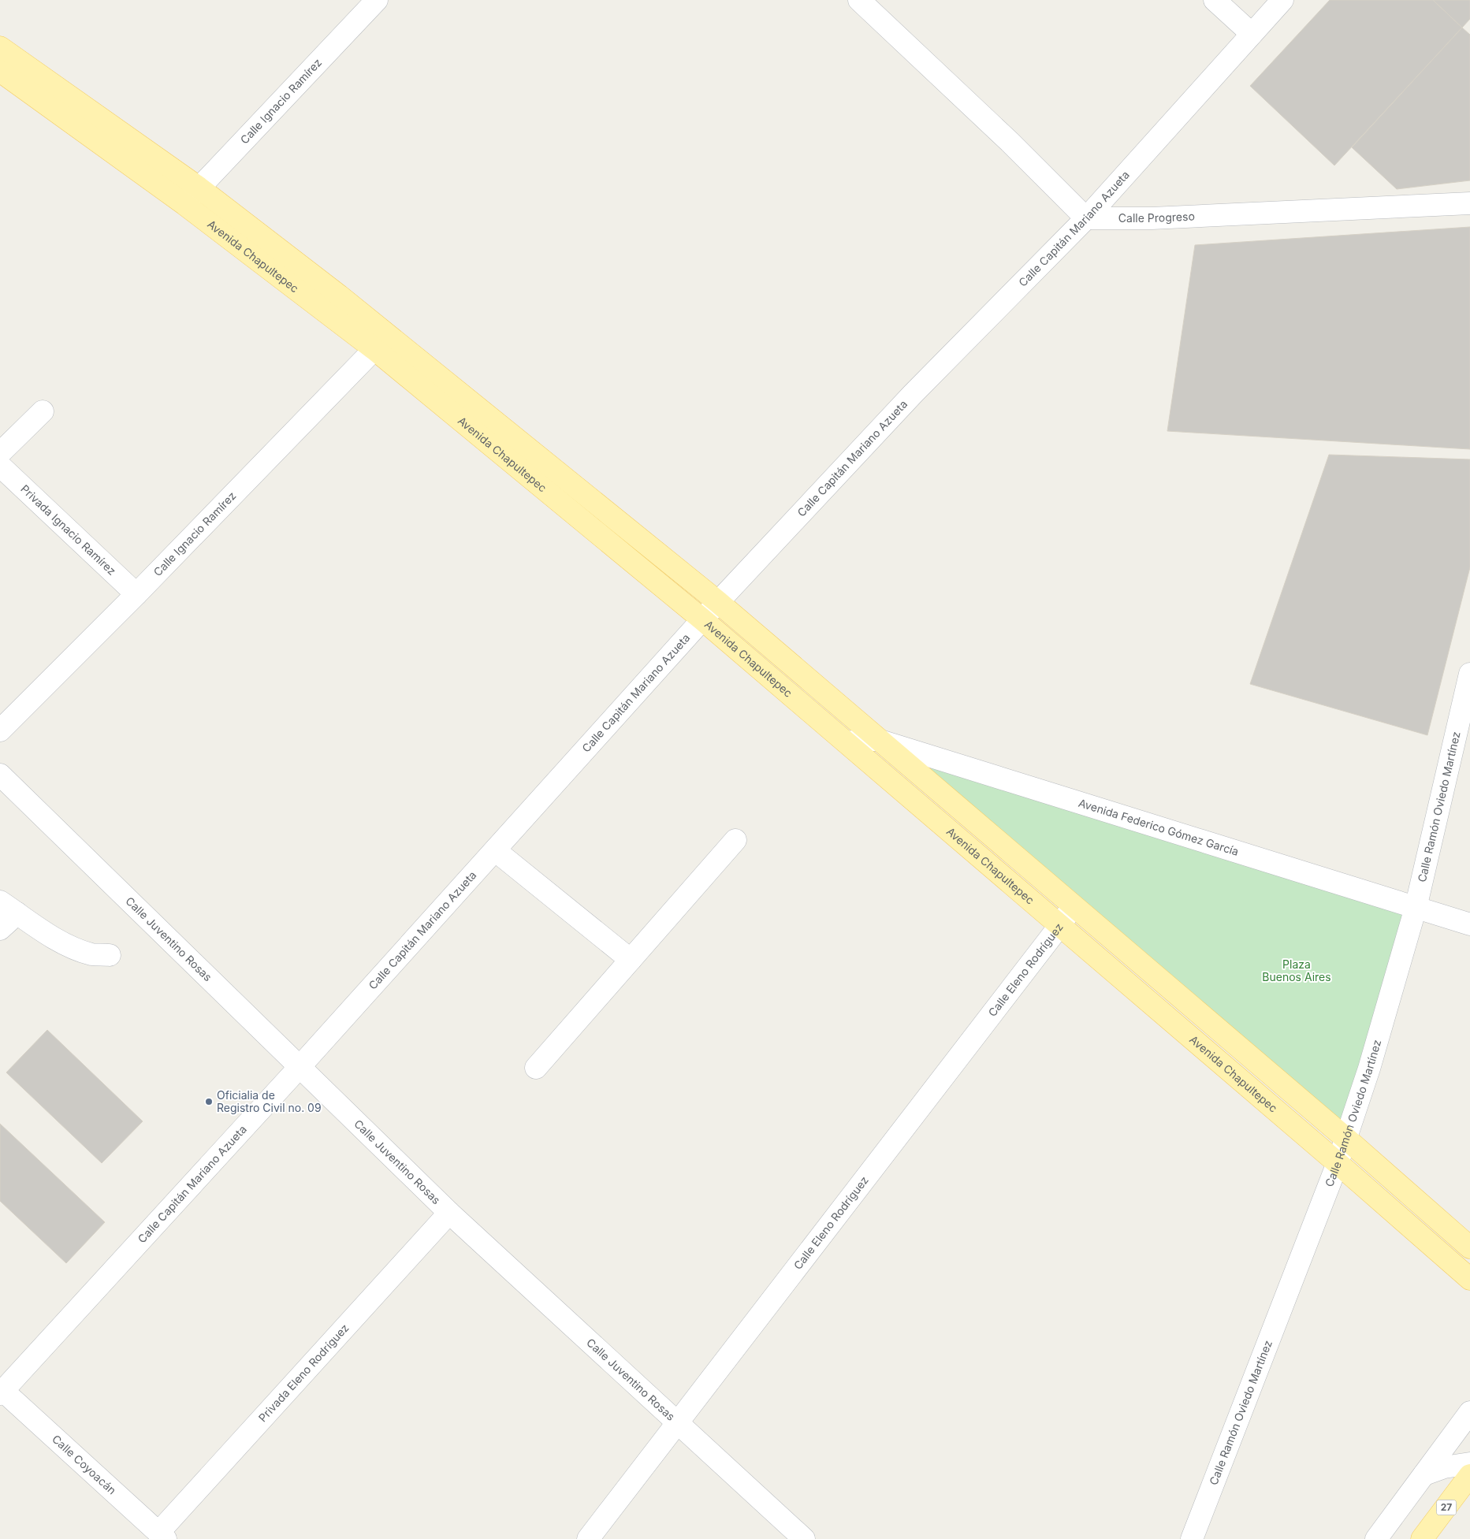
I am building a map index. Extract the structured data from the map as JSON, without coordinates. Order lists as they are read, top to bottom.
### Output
{
  "streets": {
    "main road": ["Avenida Chapultepec", "27"],
    "street": [
      "Calle Ignacio Ramírez",
      "Calle Progreso",
      "Calle Capitán Mariano Azueta",
      "Privada Ignacio Ramírez",
      "Calle Ramón Oviedo Martínez",
      "Avenida Federico Gómez García",
      "Calle Juventino Rosas",
      "Calle Eleno Rodríguez",
      "Privada Eleno Rodríguez",
      "Calle Coyoacán"
    ]
  },
  "crossings": [
    ["Calle Ignacio Ramírez", "Avenida Chapultepec"],
    ["Calle Ignacio Ramírez", "Privada Ignacio Ramírez"],
    ["Calle Progreso", "Calle Capitán Mariano Azueta"],
    ["Calle Capitán Mariano Azueta", "Avenida Chapultepec"],
    ["Calle Capitán Mariano Azueta", "Calle Juventino Rosas"],
    ["Calle Capitán Mariano Azueta", "Calle Coyoacán"],
    ["Avenida Chapultepec", "Calle Ramón Oviedo Martínez"],
    ["Avenida Chapultepec", "Avenida Federico Gómez García"],
    ["Avenida Chapultepec", "Calle Eleno Rodríguez"],
    ["Calle Ramón Oviedo Martínez", "Avenida Federico Gómez García"],
    ["Calle Juventino Rosas", "Calle Eleno Rodríguez"],
    ["Calle Juventino Rosas", "Privada Eleno Rodríguez"],
    ["Privada Eleno Rodríguez", "Calle Coyoacán"]
  ],
  "parks": ["Plaza Buenos Aires"],
  "places": ["Oficialia de Registro Civil no. 09"]
}
